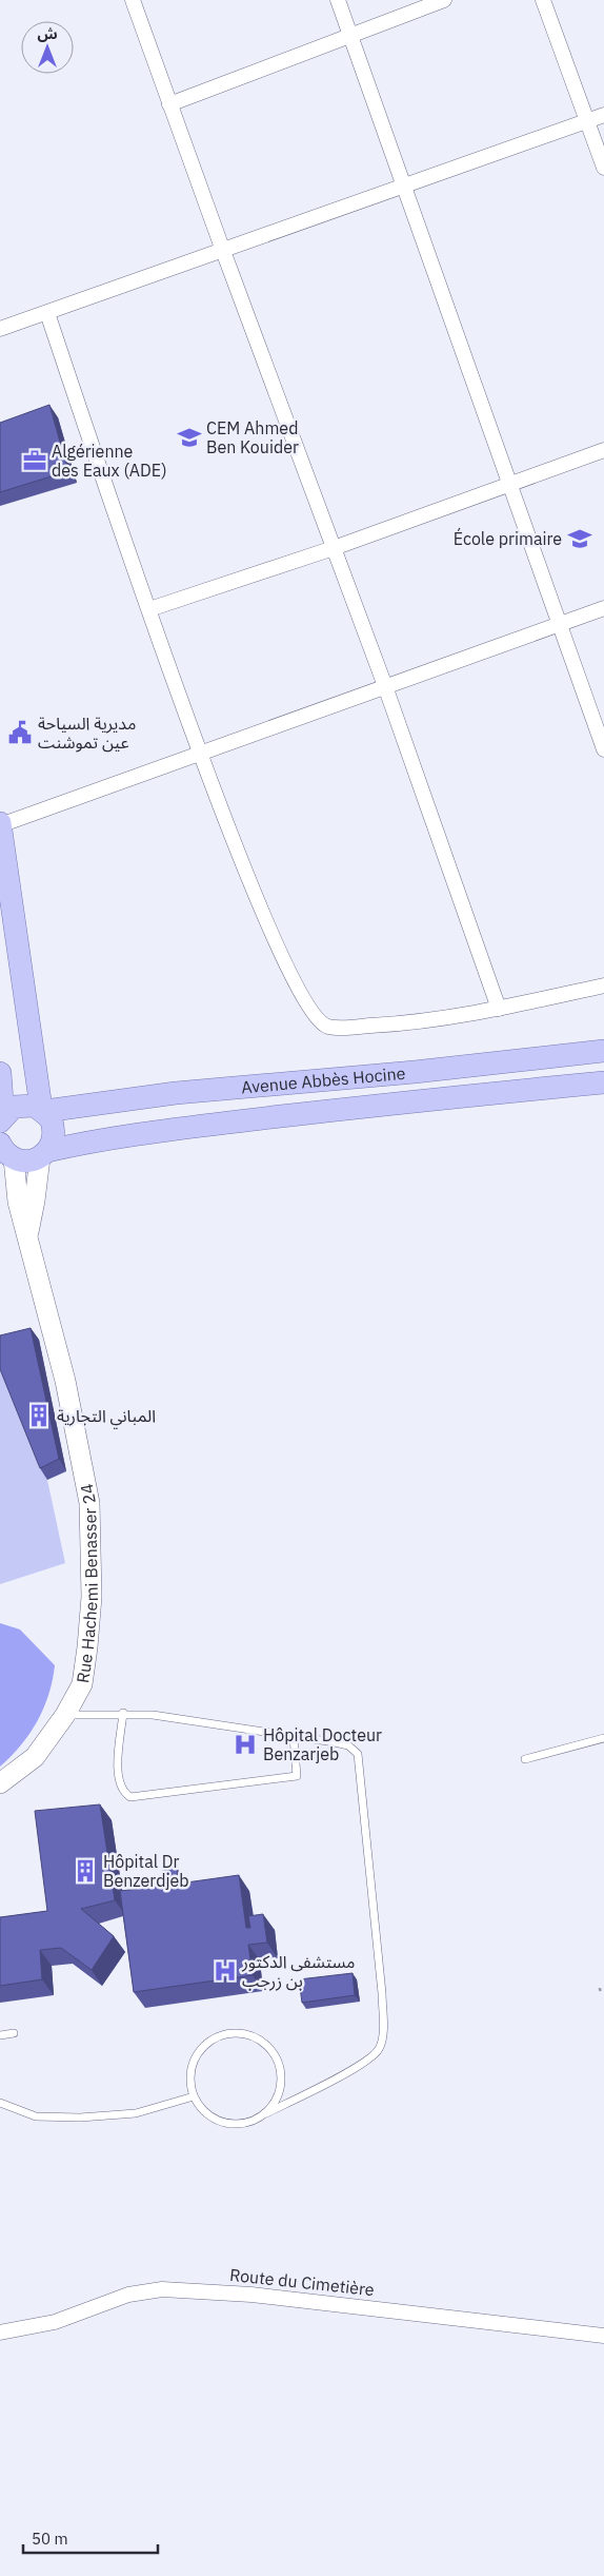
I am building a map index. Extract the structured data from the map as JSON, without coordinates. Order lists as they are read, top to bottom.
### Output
{
  "streets": {
    "main road": ["Avenue Abbès Hocine", "Rue Hachemi Benasser 24"],
    "street": ["Route du Cimetière"]
  },
  "crossings": [
    ["Avenue Abbès Hocine", "Rue Hachemi Benasser 24"]
  ],
  "places": {
    "school or university": ["CEM Ahmed Ben Kouider", "École primaire"],
    "office": ["Algérienne des Eaux (ADE)"],
    "public building": ["مديرية السياحة عين تموشنت"],
    "building": ["المباني التجارية", "Hôpital Dr Benzerdjeb"],
    "hospital": ["Hôpital Docteur Benzarjeb", "مستشفى الدكتور بن زرجب"]
  },
  "scale_bar": "50 m",
  "north": "top"
}
